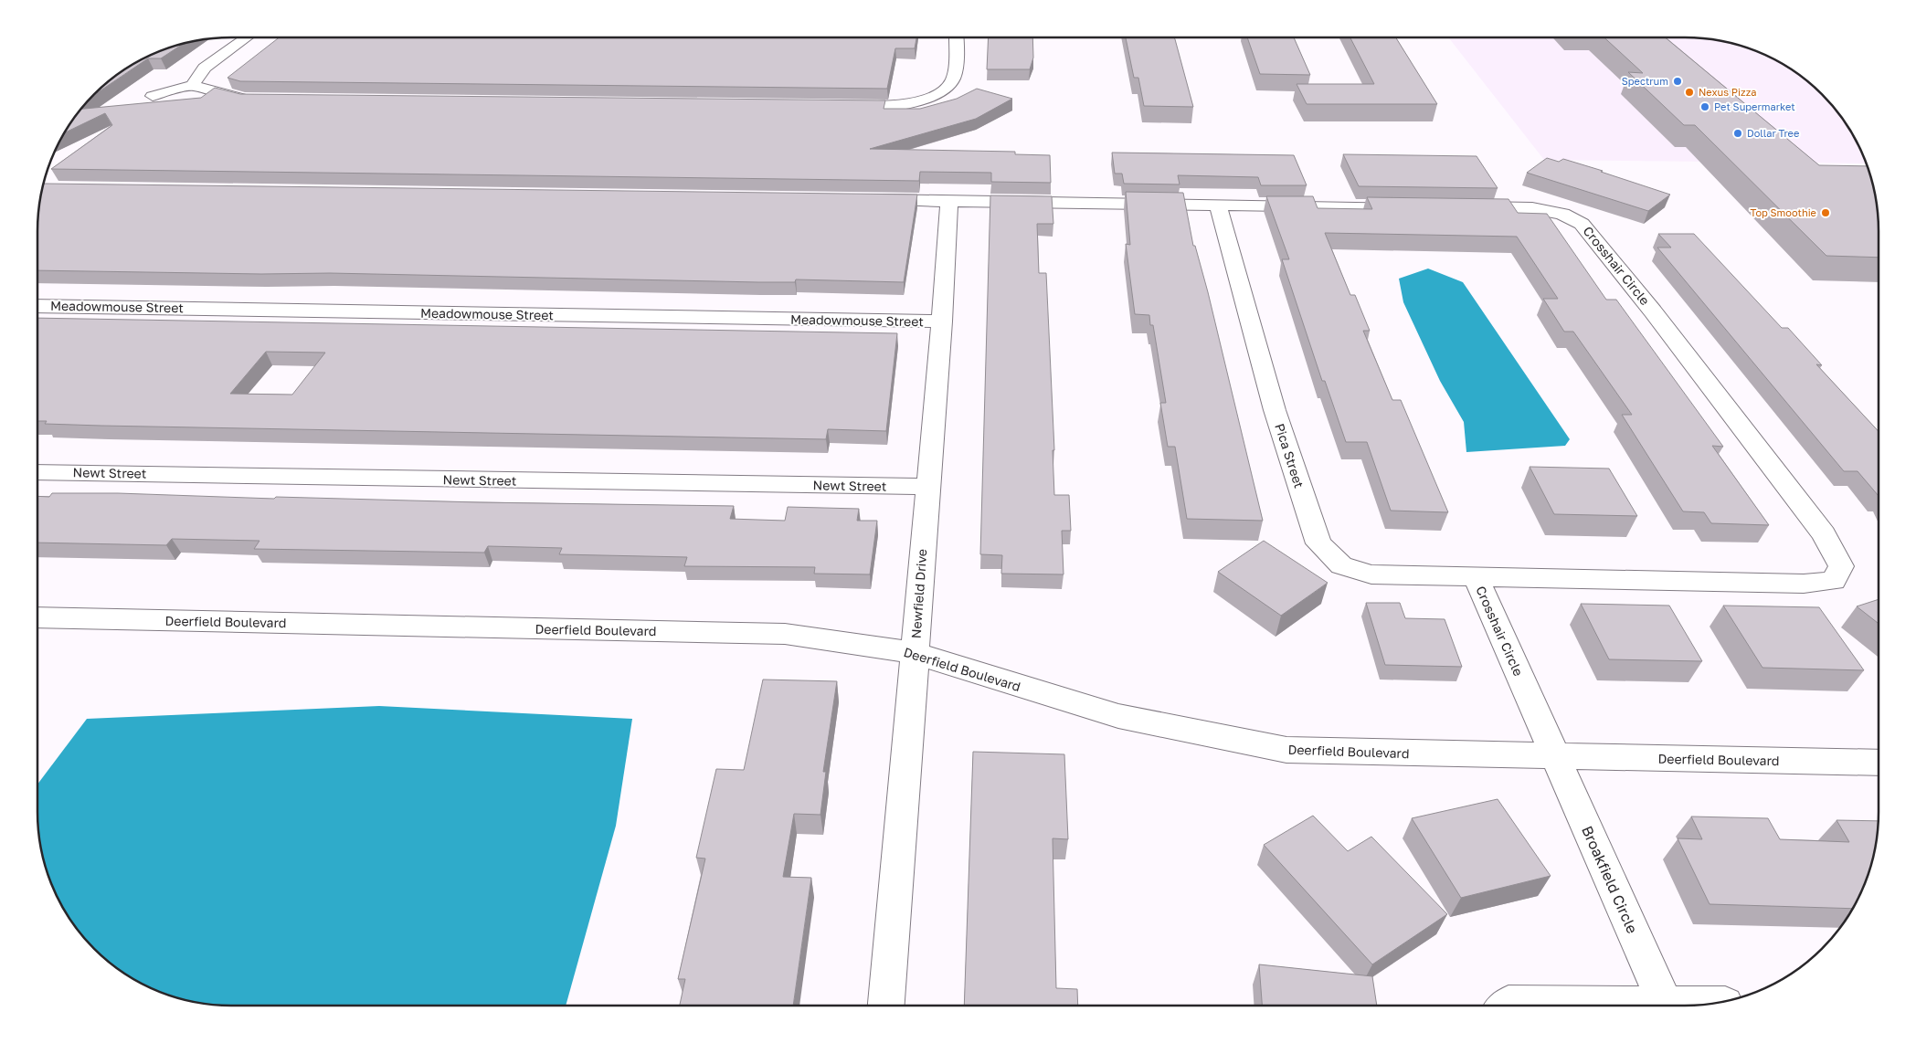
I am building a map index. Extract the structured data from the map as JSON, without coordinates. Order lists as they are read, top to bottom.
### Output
{
  "streets": {
    "street": [
      "Crosshair Circle",
      "Meadowmouse Street",
      "Pica Street",
      "Newt Street",
      "Newfield Drive",
      "Deerfield Boulevard",
      "Broakfield Circle"
    ]
  },
  "crossings": [
    ["Crosshair Circle", "Pica Street"],
    ["Crosshair Circle", "Deerfield Boulevard"],
    ["Crosshair Circle", "Broakfield Circle"],
    ["Meadowmouse Street", "Newfield Drive"],
    ["Newt Street", "Newfield Drive"],
    ["Newfield Drive", "Deerfield Boulevard"],
    ["Deerfield Boulevard", "Broakfield Circle"]
  ],
  "places": [
    "Spectrum",
    "Nexus Pizza",
    "Pet Supermarket",
    "Dollar Tree",
    "Top Smoothie"
  ]
}
